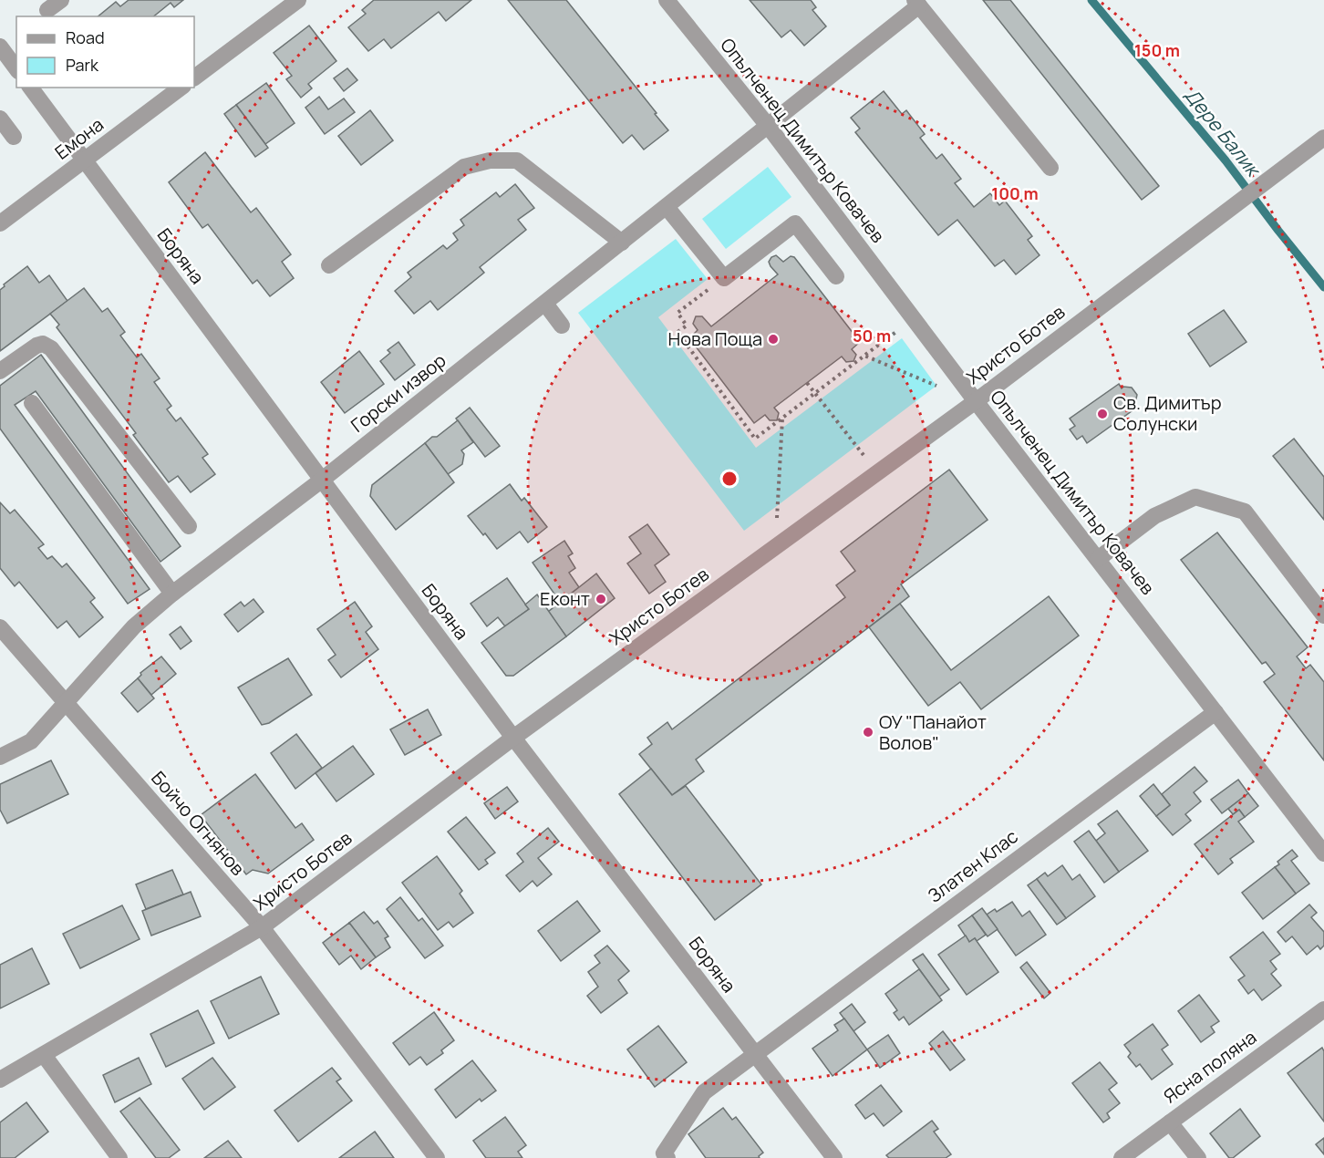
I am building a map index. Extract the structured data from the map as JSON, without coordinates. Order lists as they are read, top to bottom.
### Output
{
  "streets": {
    "street": [
      "Емона",
      "Опълченец Димитър Ковачев",
      "Боряна",
      "Христо Ботев",
      "Горски извор",
      "Бойчо Огнянов",
      "Златен Клас",
      "Ясна поляна"
    ]
  },
  "crossings": [
    ["Емона", "Боряна"],
    ["Опълченец Димитър Ковачев", "Христо Ботев"],
    ["Опълченец Димитър Ковачев", "Горски извор"],
    ["Опълченец Димитър Ковачев", "Златен Клас"],
    ["Боряна", "Христо Ботев"],
    ["Боряна", "Горски извор"],
    ["Боряна", "Златен Клас"],
    ["Христо Ботев", "Бойчо Огнянов"],
    ["Горски извор", "Бойчо Огнянов"]
  ],
  "water": ["Дере Балик"],
  "places": [
    "Нова Поща",
    "Св. Димитър Солунски",
    "Еконт",
    "ОУ \"Панайот Волов\""
  ],
  "legend": ["Road", "Park"],
  "rings": ["150 m", "100 m", "50 m"]
}
